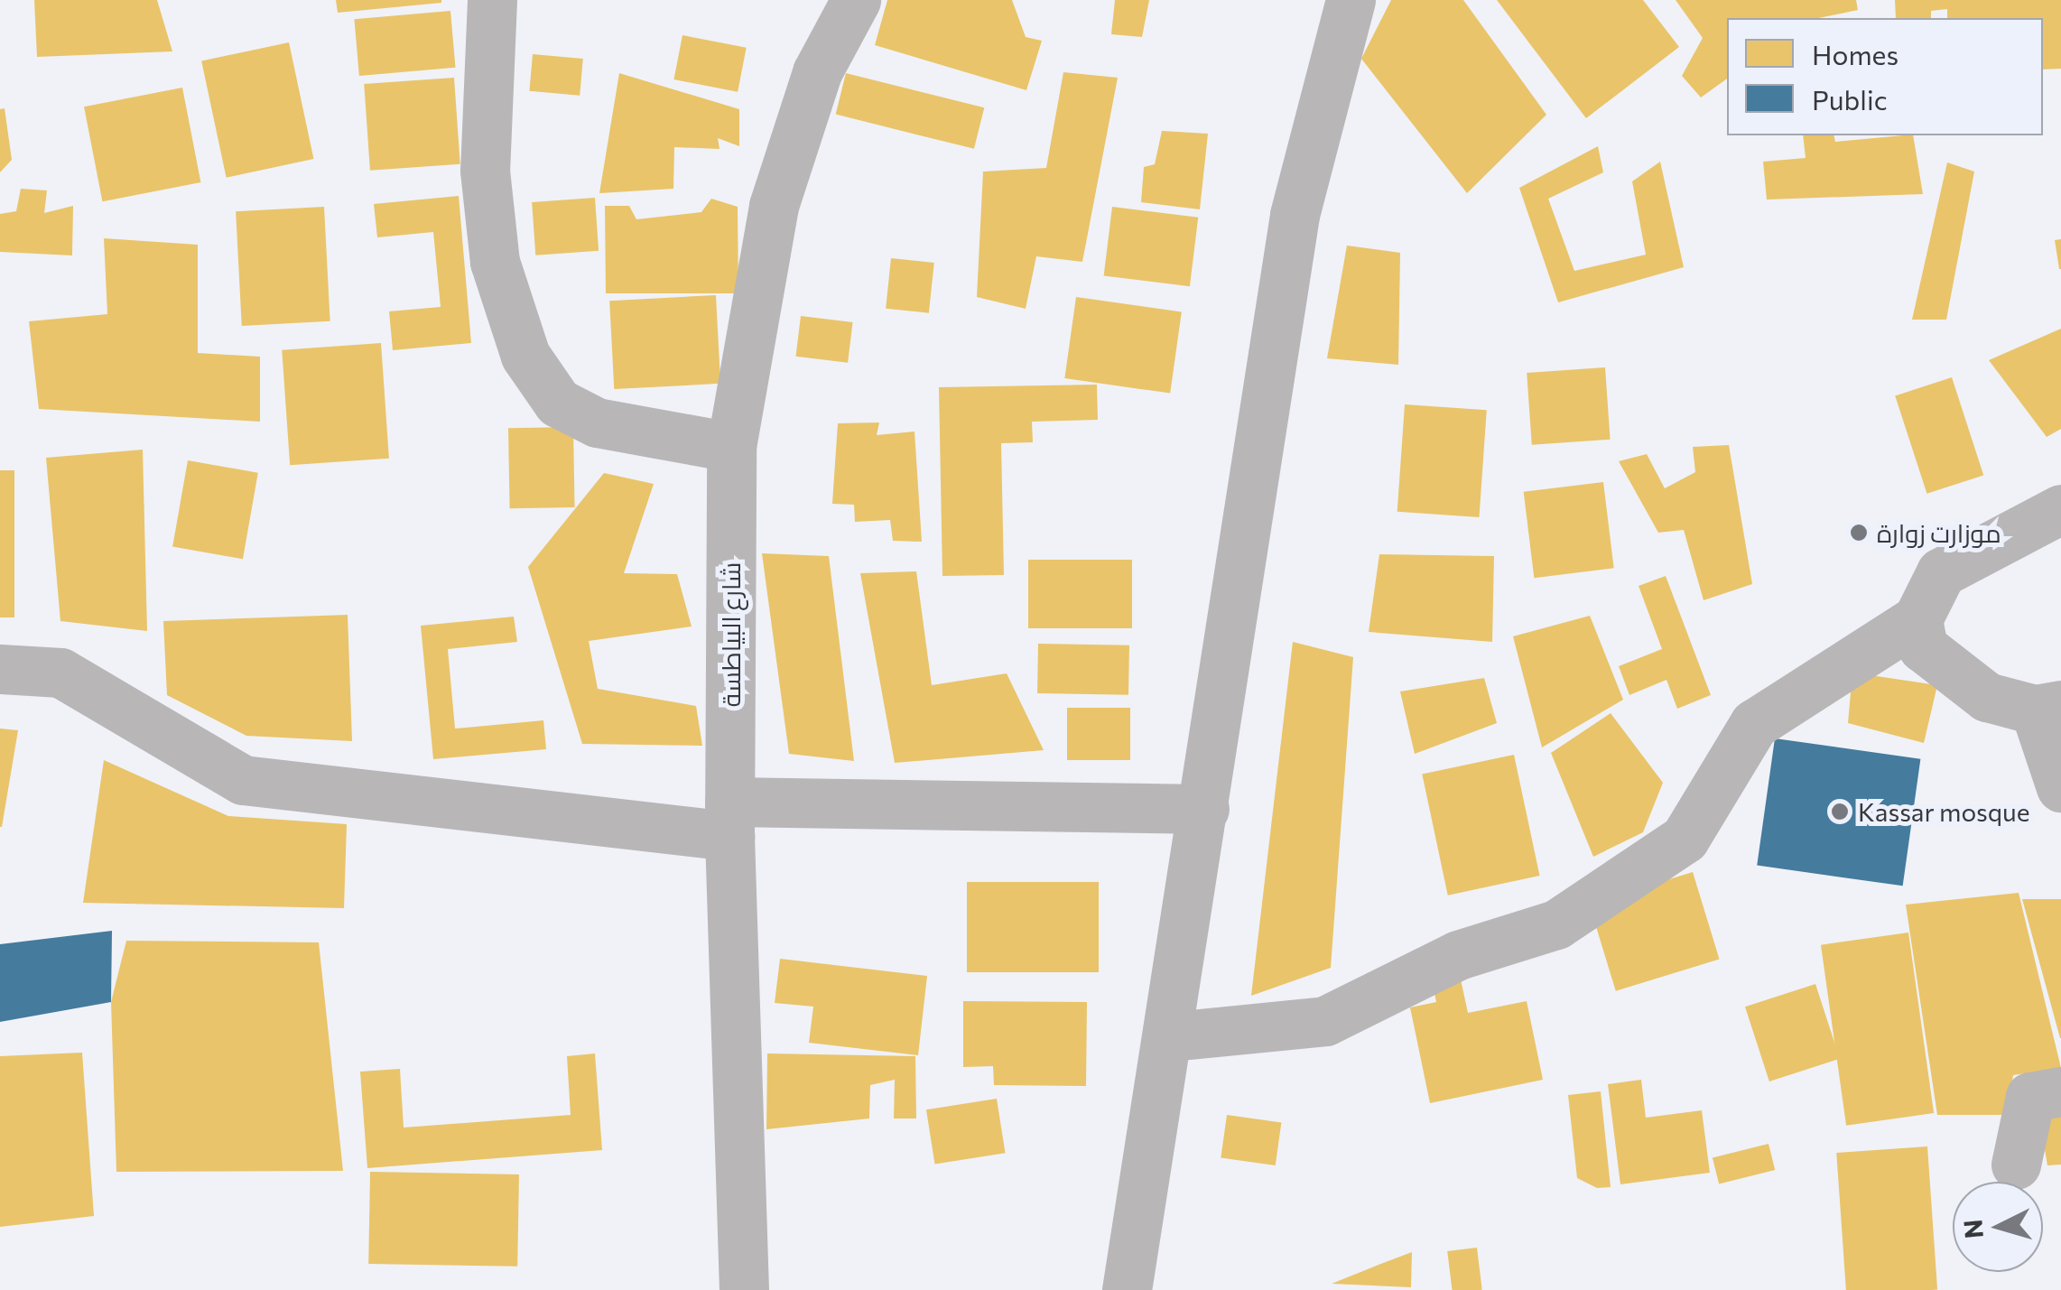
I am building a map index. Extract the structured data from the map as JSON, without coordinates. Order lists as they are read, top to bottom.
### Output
{
  "streets": {
    "street": ["شارع البياطسة"]
  },
  "places": ["موزارت زوارة", "Kassar mosque"],
  "legend": ["Homes", "Public"],
  "north": "left"
}
